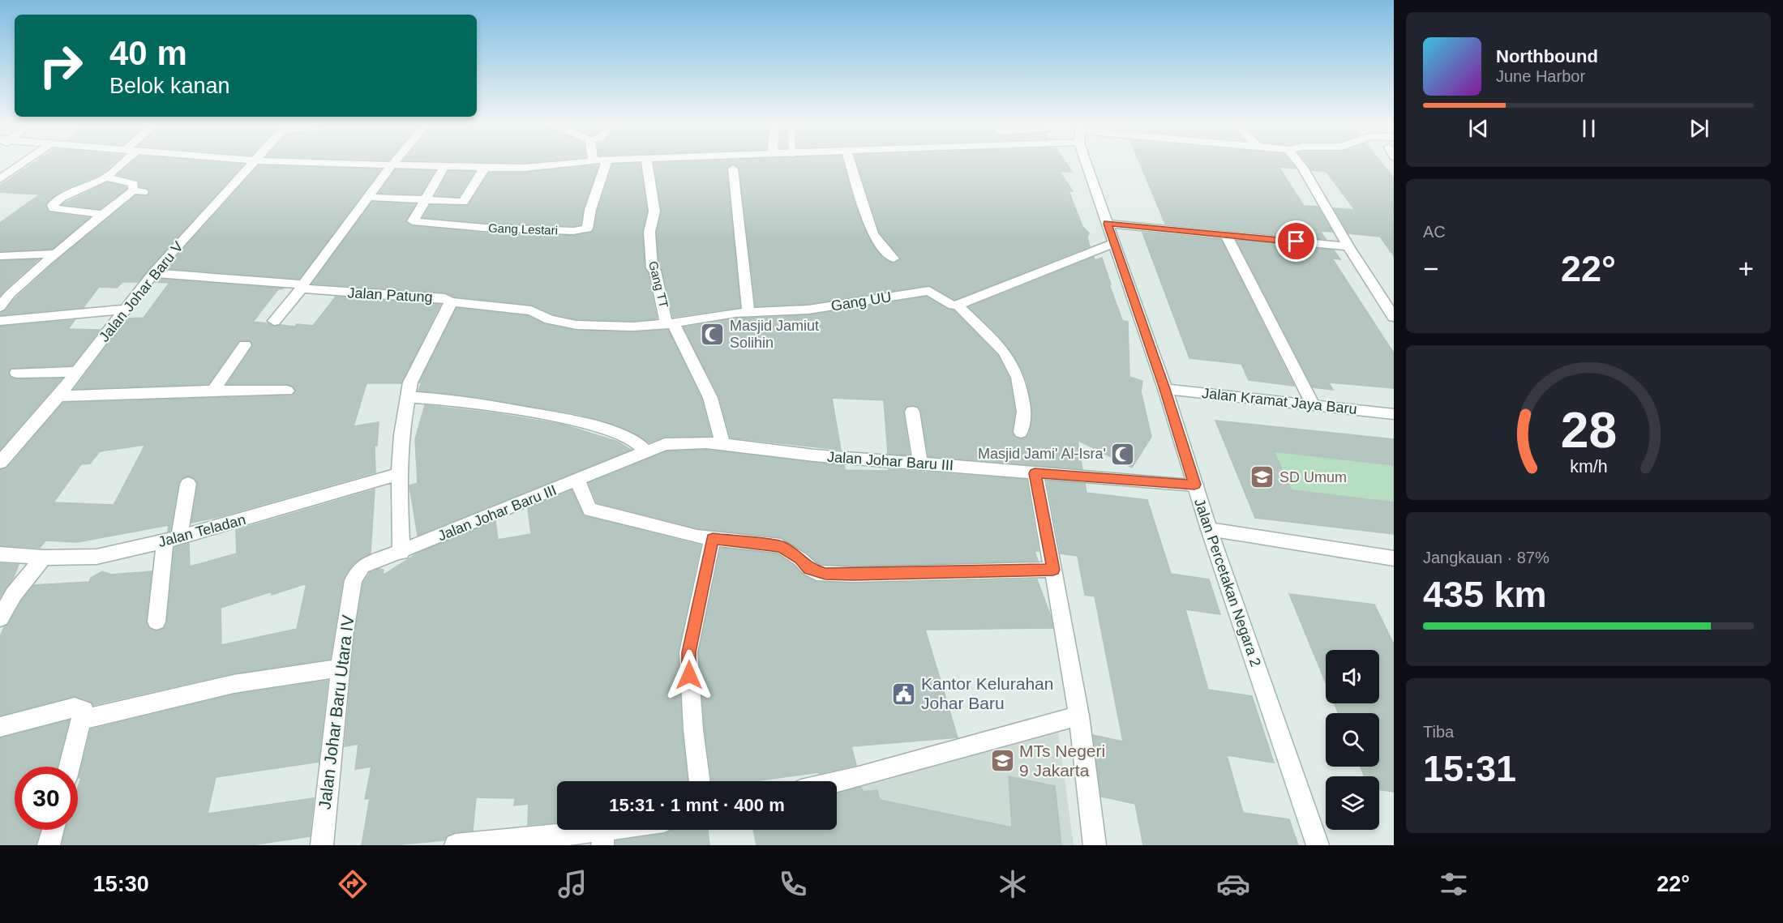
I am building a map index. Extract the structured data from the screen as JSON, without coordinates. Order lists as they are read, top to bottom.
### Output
{
  "streets": {
    "street": [
      "Gang Lestari",
      "Gang TT",
      "Jalan Johar Baru V",
      "Jalan Patung",
      "Gang UU",
      "Jalan Kramat Jaya Baru",
      "Jalan Johar Baru III",
      "Jalan Teladan",
      "Jalan Percetakan Negara 2",
      "Jalan Johar Baru Utara IV"
    ]
  },
  "crossings": [
    ["Gang TT", "Gang UU"],
    ["Gang TT", "Jalan Johar Baru III"],
    ["Jalan Johar Baru V", "Jalan Patung"],
    ["Jalan Patung", "Gang UU"],
    ["Jalan Patung", "Jalan Johar Baru III"],
    ["Jalan Patung", "Jalan Teladan"],
    ["Jalan Kramat Jaya Baru", "Jalan Percetakan Negara 2"],
    ["Jalan Johar Baru III", "Jalan Percetakan Negara 2"],
    ["Jalan Johar Baru III", "Jalan Johar Baru Utara IV"]
  ],
  "places": {
    "mosque": ["Masjid Jamiut Solihin", "Masjid Jami' Al-Isra'"],
    "school or university": ["SD Umum", "MTs Negeri 9 Jakarta"],
    "public building": ["Kantor Kelurahan Johar Baru"]
  },
  "page": {
    "turn": ["40 m", "Belok kanan"],
    "song": ["Northbound", "June Harbor"],
    "tile": [
      "AC",
      ["Jangkauan · 87%", "435 km"],
      ["Tiba", "15:31"]
    ],
    "heat": ["−", "22°", "+"],
    "limit": "30",
    "trip": "15:31 · 1 mnt · 400 m",
    "tabs": ["15:30", "22°"],
    "gauge": ["28", "km/h"]
  }
}
